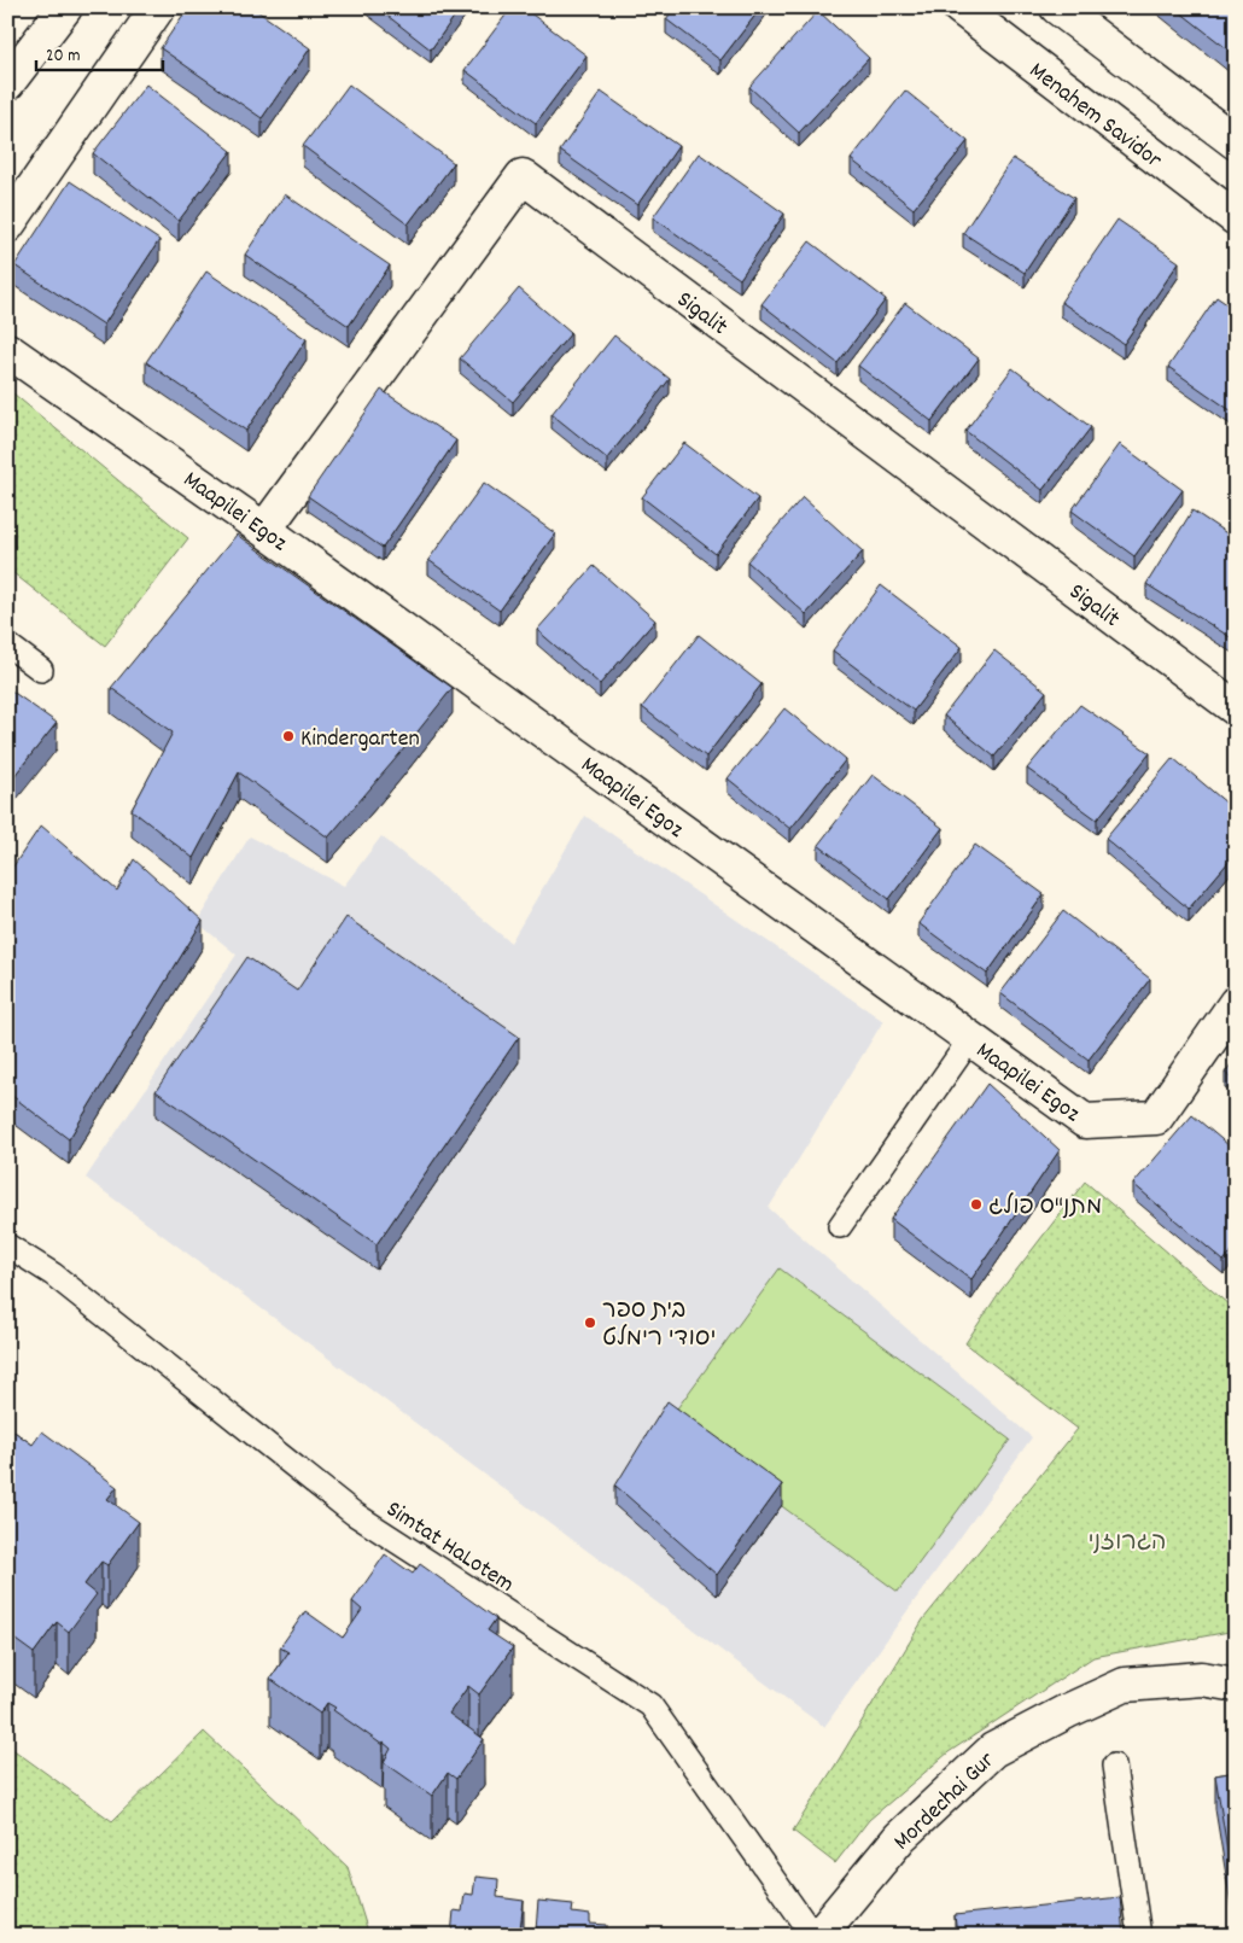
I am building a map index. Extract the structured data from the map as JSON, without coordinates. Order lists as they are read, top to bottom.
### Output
{
  "streets": {
    "street": [
      "Menahem Savidor",
      "Sigalit",
      "Maapilei Egoz",
      "Mordechai Gur"
    ],
    "lane": ["Simtat HaLotem"]
  },
  "crossings": [
    ["Sigalit", "Maapilei Egoz"]
  ],
  "parks": ["הגרוזני"],
  "places": ["Kindergarten", "מתנ\"ס פולג", "בית ספר יסודי רימלט"],
  "scale_bar": "20 m"
}
